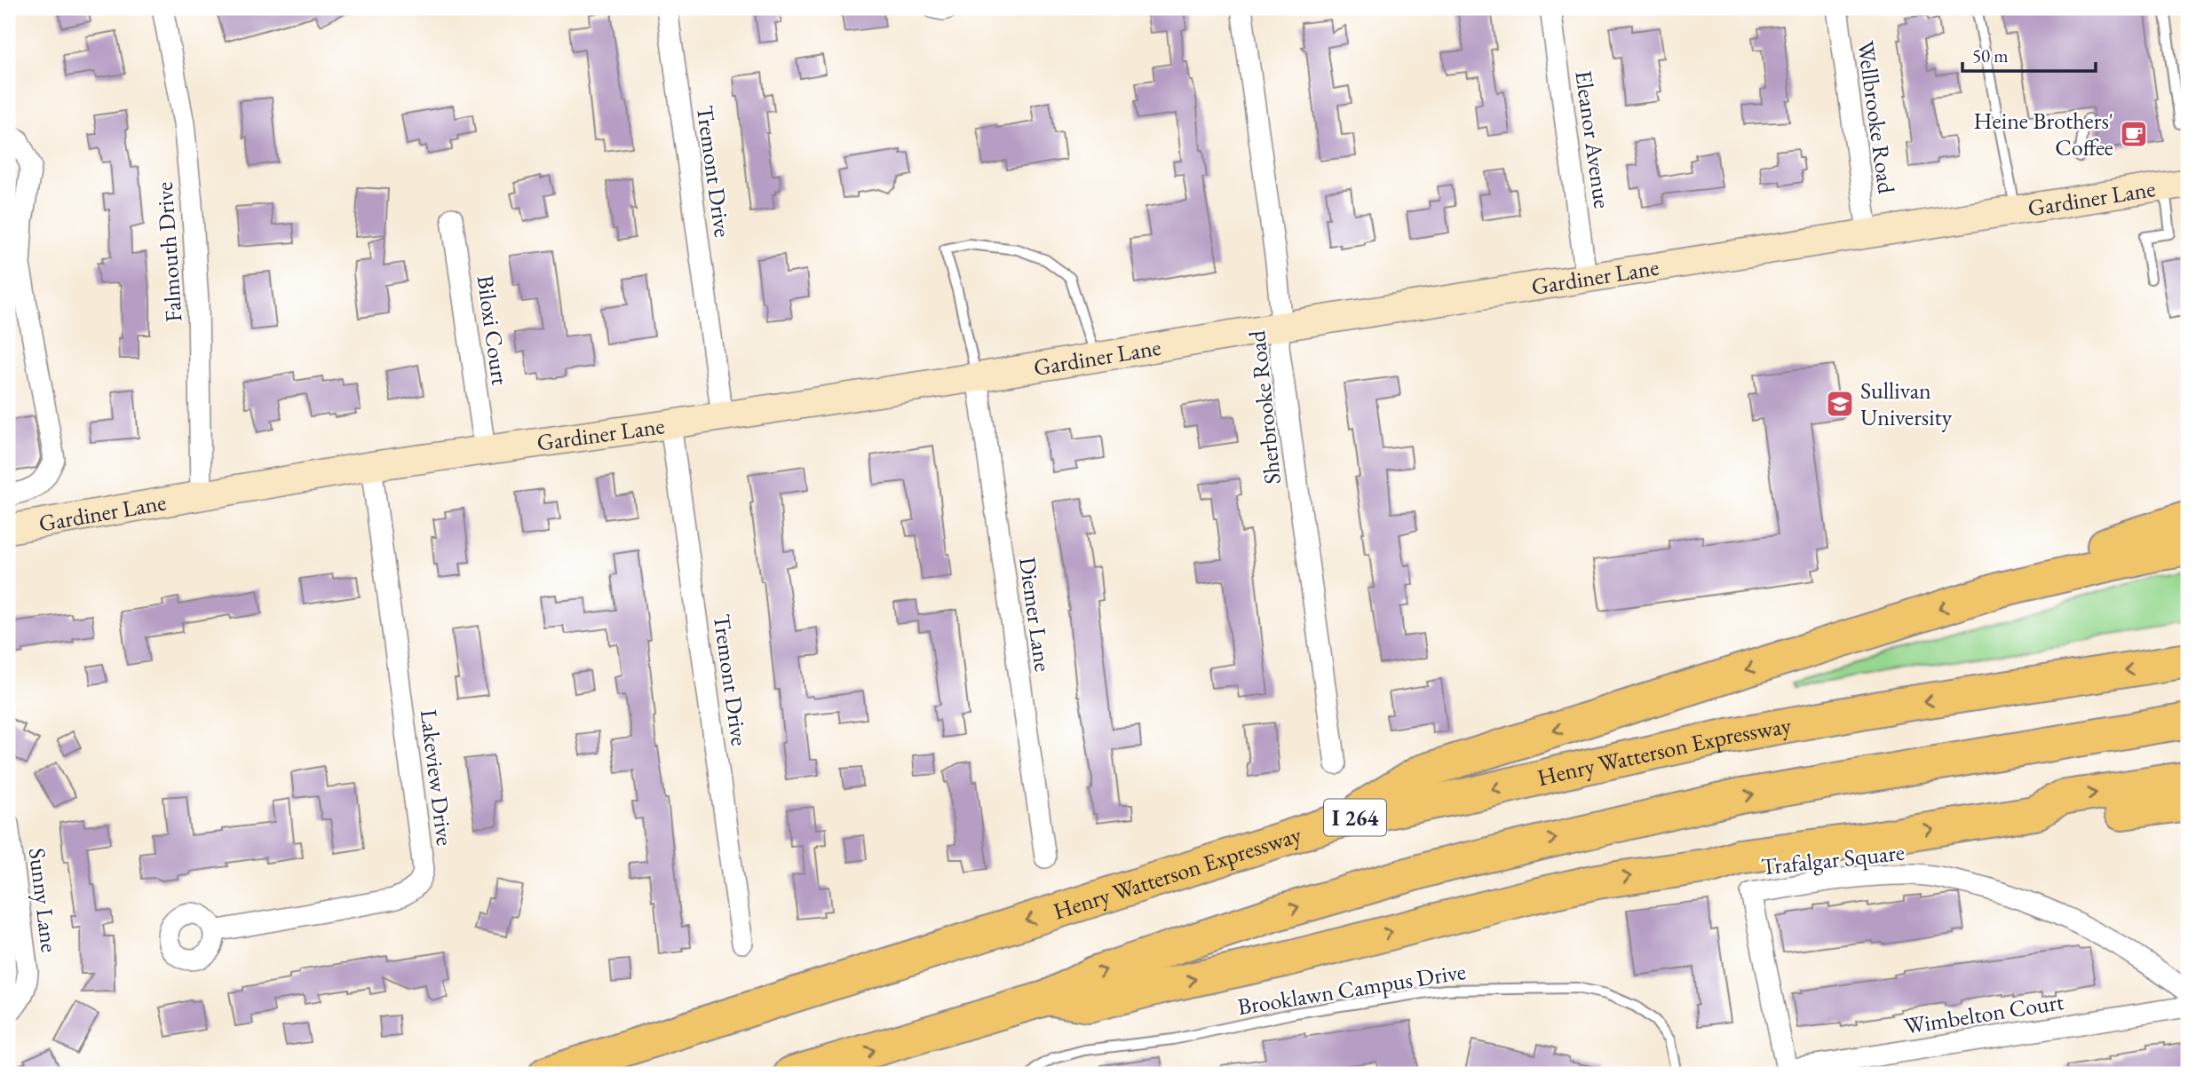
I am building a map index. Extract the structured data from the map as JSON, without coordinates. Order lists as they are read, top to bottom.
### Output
{
  "streets": {
    "highway": ["Henry Watterson Expressway", "I 264"],
    "main road": ["Gardiner Lane"],
    "street": [
      "Wellbrooke Road",
      "Eleanor Avenue",
      "Tremont Drive",
      "Falmouth Drive",
      "Biloxi Court",
      "Sherbrooke Road",
      "Diemer Lane",
      "Lakeview Drive",
      "Trafalgar Square",
      "Sunny Lane",
      "Wimbelton Court"
    ],
    "lane": ["Brooklawn Campus Drive"]
  },
  "crossings": [
    ["Wellbrooke Road", "Gardiner Lane"],
    ["Eleanor Avenue", "Gardiner Lane"],
    ["Tremont Drive", "Gardiner Lane"],
    ["Gardiner Lane", "Falmouth Drive"],
    ["Gardiner Lane", "Biloxi Court"],
    ["Gardiner Lane", "Sherbrooke Road"],
    ["Gardiner Lane", "Diemer Lane"],
    ["Gardiner Lane", "Lakeview Drive"],
    ["Trafalgar Square", "Wimbelton Court"]
  ],
  "places": {
    "cafe": ["Heine Brothers' Coffee"],
    "school or university": ["Sullivan University"]
  },
  "scale_bar": "50 m"
}
